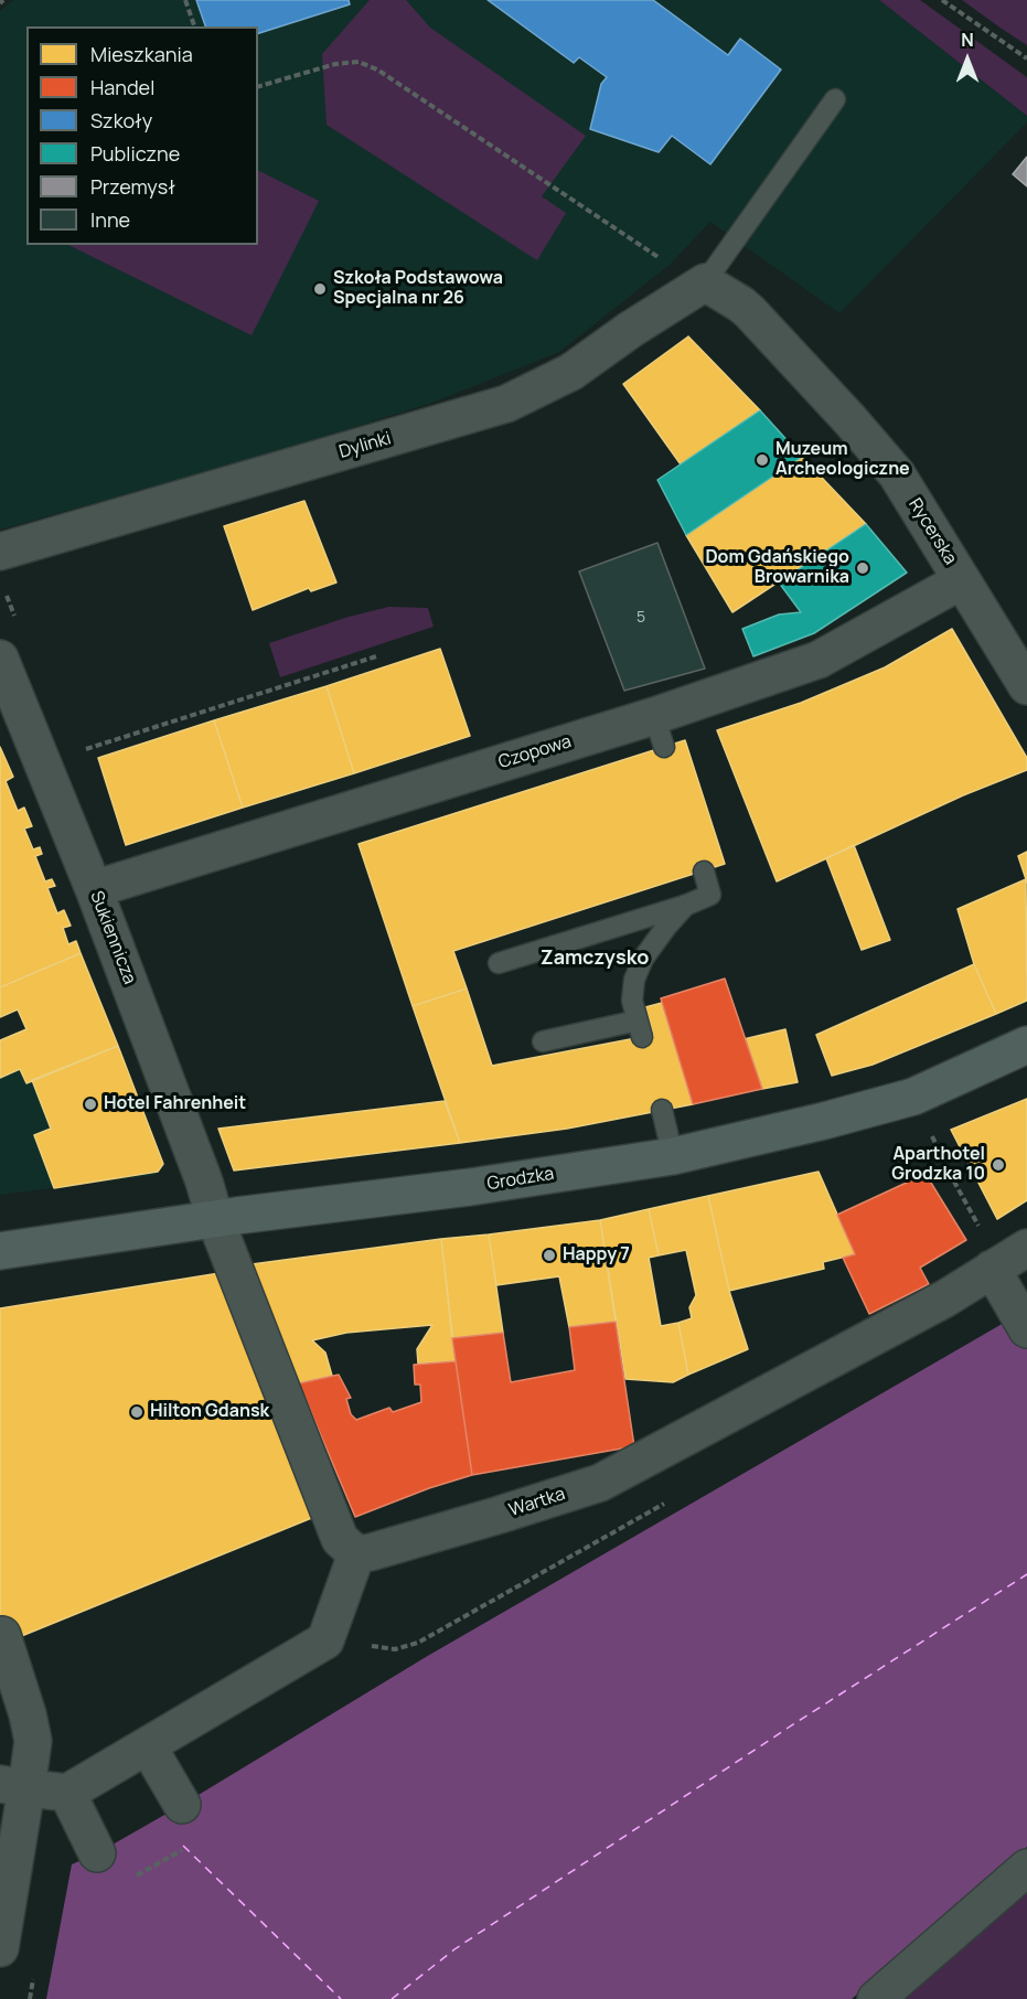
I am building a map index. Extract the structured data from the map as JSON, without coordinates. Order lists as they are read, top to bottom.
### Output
{
  "streets": {
    "street": [
      "Dylinki",
      "Rycerska",
      "Czopowa",
      "Sukiennicza",
      "Grodzka",
      "Wartka"
    ]
  },
  "crossings": [
    ["Dylinki", "Rycerska"],
    ["Rycerska", "Czopowa"],
    ["Czopowa", "Sukiennicza"],
    ["Sukiennicza", "Grodzka"]
  ],
  "districts": ["Zamczysko"],
  "places": [
    "Szkoła Podstawowa Specjalna nr 26",
    "Muzeum Archeologiczne",
    "Dom Gdańskiego Browarnika",
    "Hotel Fahrenheit",
    "Aparthotel Grodzka 10",
    "Happy 7",
    "Hilton Gdansk"
  ],
  "house_numbers": ["5"],
  "legend": [
    "Mieszkania",
    "Handel",
    "Szkoły",
    "Publiczne",
    "Przemysł",
    "Inne"
  ],
  "north": "top"
}
